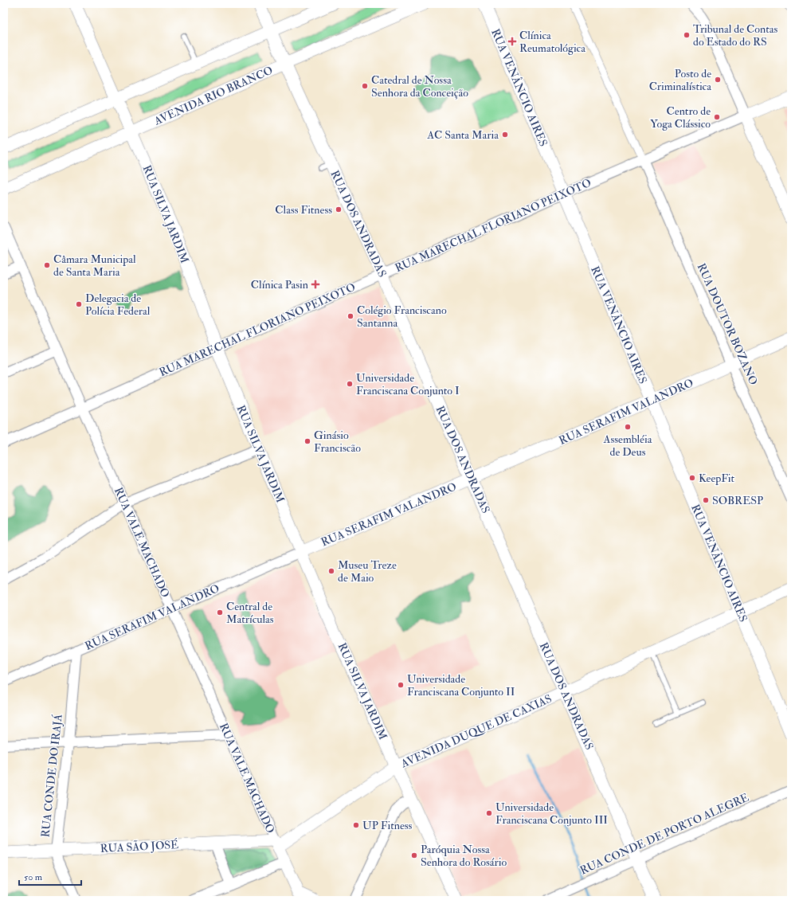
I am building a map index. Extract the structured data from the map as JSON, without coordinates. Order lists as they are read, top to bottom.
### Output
{
  "streets": {
    "street": [
      "RUA VENÂNCIO AIRES",
      "AVENIDA RIO BRANCO",
      "RUA SILVA JARDIM",
      "RUA DOS ANDRADAS",
      "RUA MARECHAL FLORIANO PEIXOTO",
      "RUA DOUTOR BOZANO",
      "RUA SERAFIM VALANDRO",
      "RUA VALE MACHADO",
      "AVENIDA DUQUE DE CAXIAS",
      "RUA CONDE DO IRAJÁ",
      "RUA CONDE DE PORTO ALEGRE",
      "RUA SÃO JOSÉ"
    ]
  },
  "crossings": [
    ["RUA VENÂNCIO AIRES", "RUA MARECHAL FLORIANO PEIXOTO"],
    ["RUA VENÂNCIO AIRES", "RUA SERAFIM VALANDRO"],
    ["RUA VENÂNCIO AIRES", "AVENIDA DUQUE DE CAXIAS"],
    ["AVENIDA RIO BRANCO", "RUA SILVA JARDIM"],
    ["AVENIDA RIO BRANCO", "RUA DOS ANDRADAS"],
    ["RUA SILVA JARDIM", "RUA MARECHAL FLORIANO PEIXOTO"],
    ["RUA SILVA JARDIM", "RUA SERAFIM VALANDRO"],
    ["RUA SILVA JARDIM", "AVENIDA DUQUE DE CAXIAS"],
    ["RUA DOS ANDRADAS", "RUA MARECHAL FLORIANO PEIXOTO"],
    ["RUA DOS ANDRADAS", "RUA SERAFIM VALANDRO"],
    ["RUA DOS ANDRADAS", "AVENIDA DUQUE DE CAXIAS"],
    ["RUA DOS ANDRADAS", "RUA CONDE DE PORTO ALEGRE"],
    ["RUA MARECHAL FLORIANO PEIXOTO", "RUA DOUTOR BOZANO"],
    ["RUA MARECHAL FLORIANO PEIXOTO", "RUA VALE MACHADO"],
    ["RUA DOUTOR BOZANO", "RUA SERAFIM VALANDRO"],
    ["RUA SERAFIM VALANDRO", "RUA VALE MACHADO"],
    ["RUA SERAFIM VALANDRO", "RUA CONDE DO IRAJÁ"],
    ["RUA VALE MACHADO", "AVENIDA DUQUE DE CAXIAS"],
    ["RUA VALE MACHADO", "RUA SÃO JOSÉ"],
    ["AVENIDA DUQUE DE CAXIAS", "RUA SÃO JOSÉ"],
    ["RUA CONDE DO IRAJÁ", "RUA SÃO JOSÉ"]
  ],
  "places": {
    "other": [
      "Tribunal de Contas do Estado do RS",
      "Posto de Criminalística",
      "Catedral de Nossa Senhora da Conceição",
      "Centro de Yoga Clássico",
      "AC Santa Maria",
      "Class Fitness",
      "Câmara Municipal de Santa Maria",
      "Delegacia de Polícia Federal",
      "Colégio Franciscano Santanna",
      "Universidade Franciscana Conjunto I",
      "Assembléia de Deus",
      "Ginásio Franciscão",
      "KeepFit",
      "SOBRESP",
      "Museu Treze de Maio",
      "Central de Matrículas",
      "Universidade Franciscana Conjunto II",
      "Universidade Franciscana Conjunto III",
      "UP Fitness",
      "Paróquia Nossa Senhora do Rosário"
    ],
    "health": ["Clínica Reumatológica", "Clínica Pasin"]
  },
  "scale_bar": "50 m"
}
